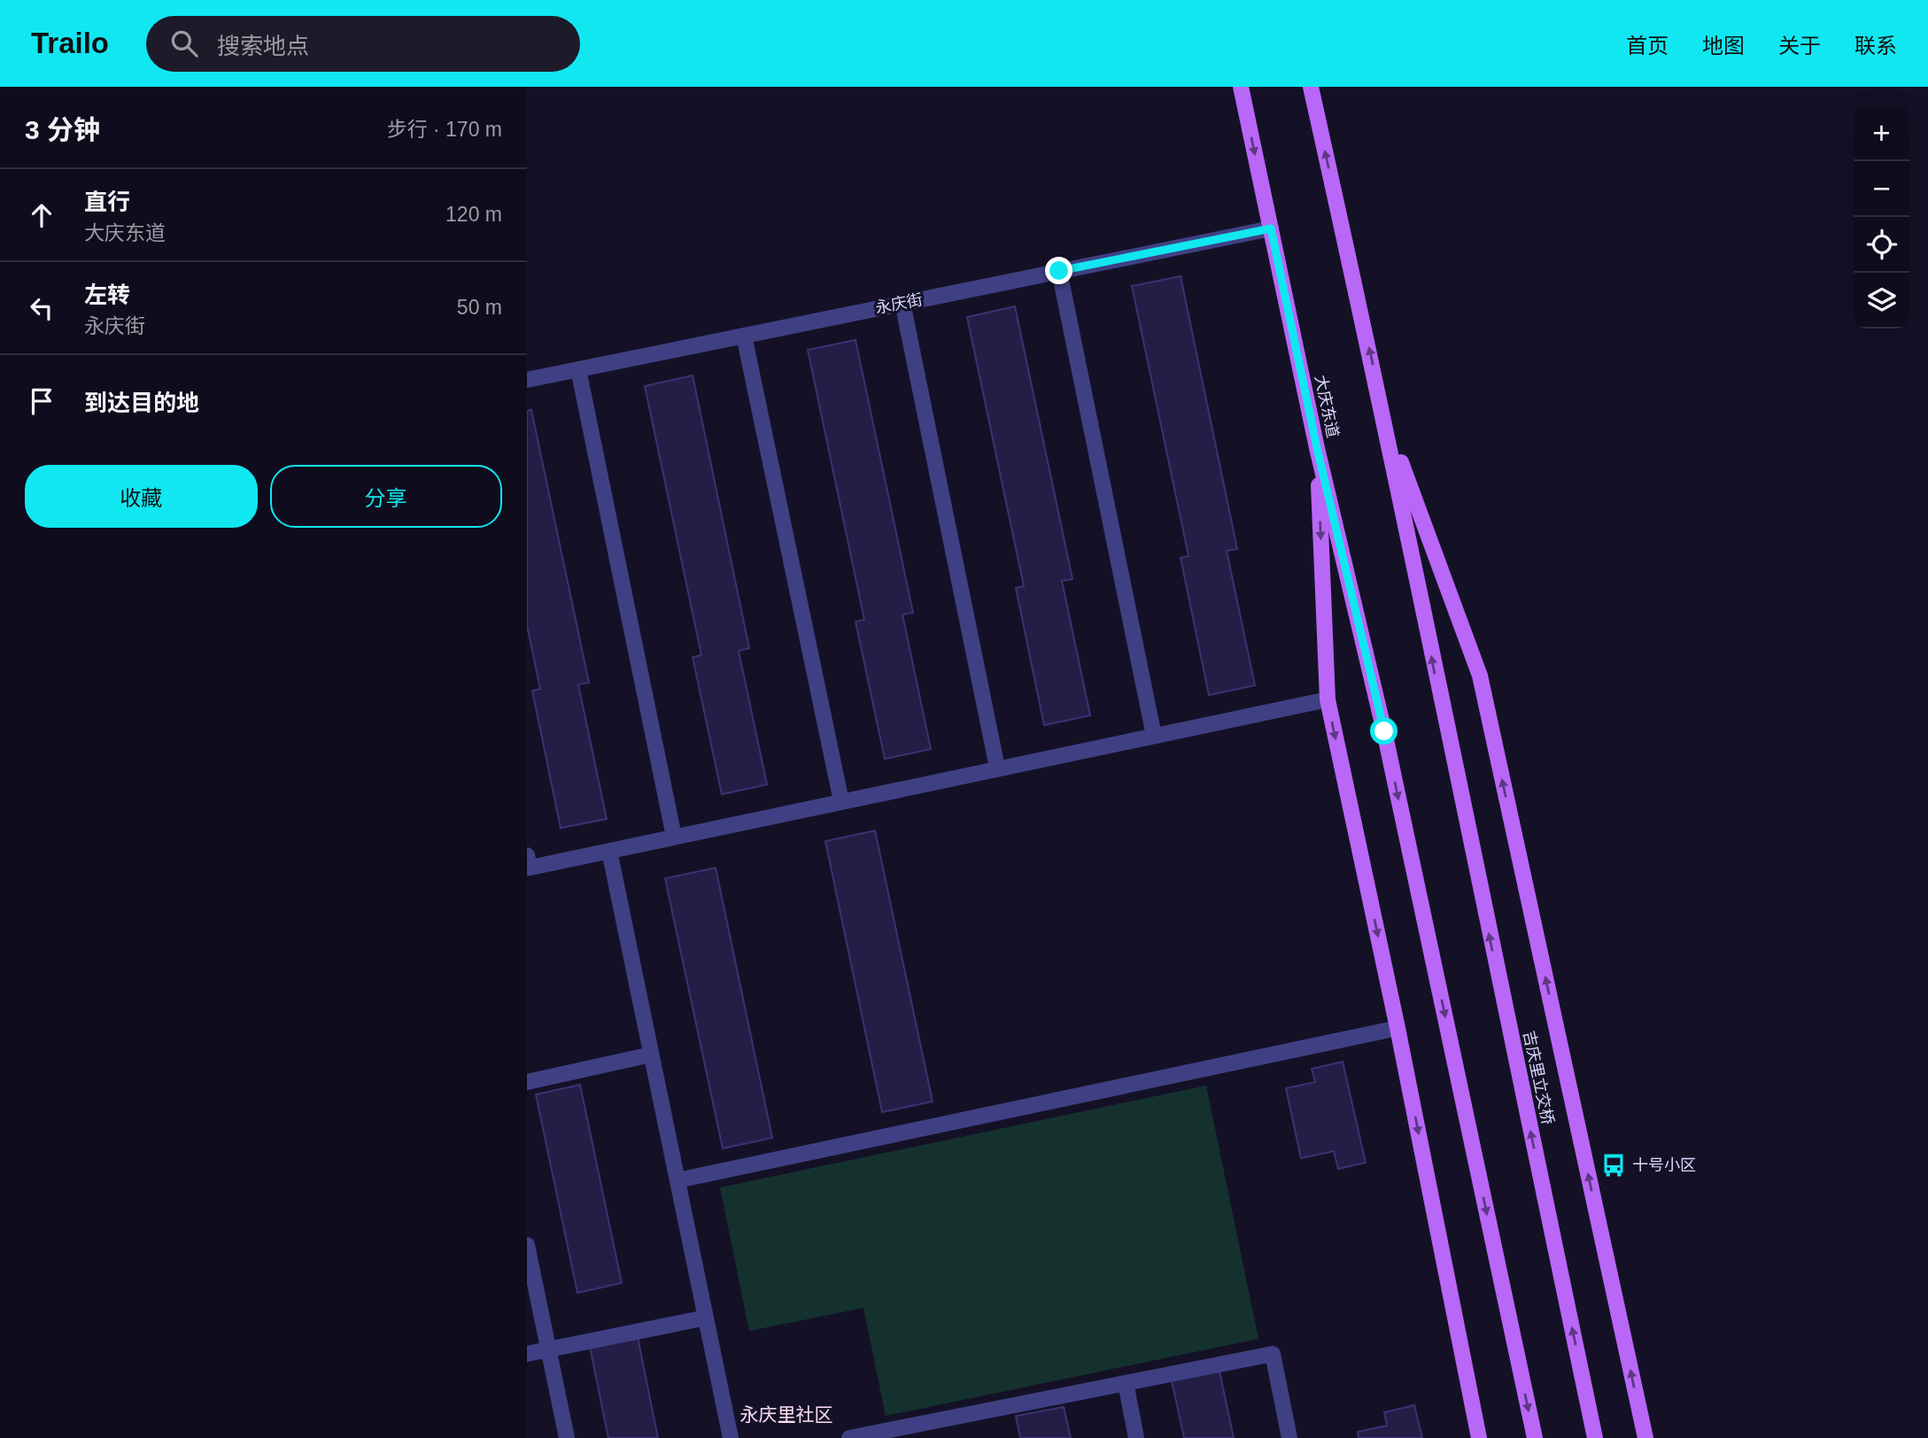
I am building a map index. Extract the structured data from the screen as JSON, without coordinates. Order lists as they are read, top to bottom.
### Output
{
  "streets": {
    "main road": ["大庆东道", "吉庆里立交桥"],
    "street": ["永庆街"]
  },
  "crossings": [
    ["永庆街", "大庆东道"]
  ],
  "districts": ["永庆里社区"],
  "places": {
    "bus stop": ["十号小区"]
  },
  "page": {
    "header": "Trailo",
    "search": "搜索地点",
    "nav": [
      "首页",
      "地图",
      "关于",
      "联系"
    ],
    "heading": ["3 分钟", "步行 · 170 m"],
    "map_buttons": ["+", "−"],
    "list": [
      ["直行", "大庆东道", "120 m"],
      ["左转", "永庆街", "50 m"],
      "到达目的地"
    ],
    "buttons": ["收藏", "分享"]
  }
}
